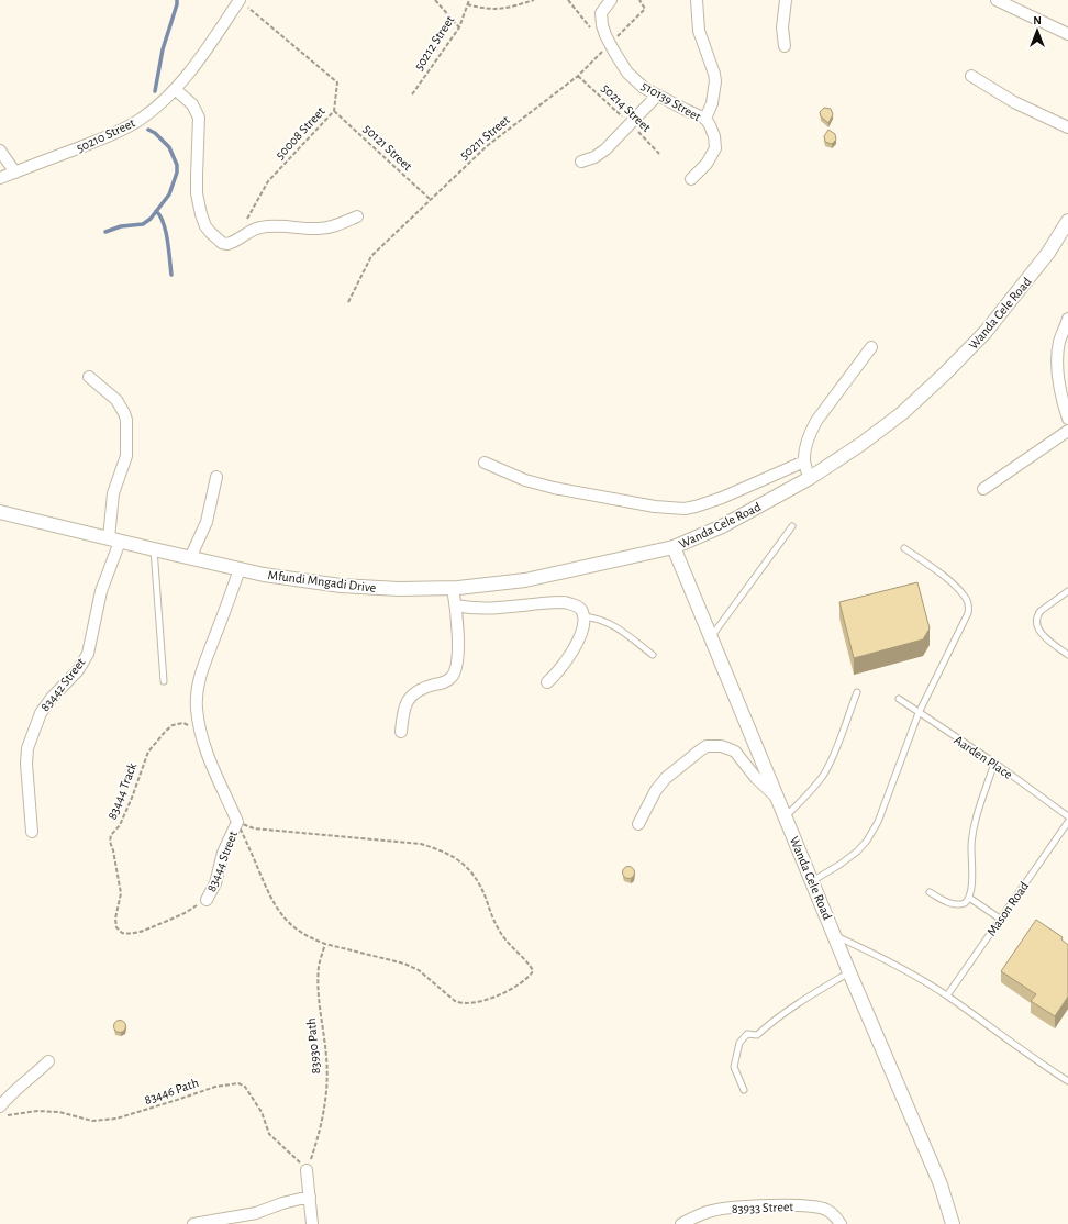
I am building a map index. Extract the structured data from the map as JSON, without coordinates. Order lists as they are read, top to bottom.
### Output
{
  "streets": {
    "street": [
      "510139 Street",
      "50210 Street",
      "Wanda Cele Road",
      "Mfundi Mngadi Drive",
      "83442 Street",
      "83444 Street",
      "83933 Street"
    ],
    "lane": ["Aarden Place", "Mason Road"],
    "path": [
      "50212 Street",
      "50214 Street",
      "50008 Street",
      "50211 Street",
      "50121 Street",
      "83444 Track",
      "83930 Path",
      "83446 Path"
    ]
  },
  "crossings": [
    ["510139 Street", "50211 Street"],
    ["50214 Street", "50211 Street"],
    ["50008 Street", "50210 Street"],
    ["50008 Street", "50121 Street"],
    ["50211 Street", "50121 Street"],
    ["Wanda Cele Road", "Mfundi Mngadi Drive"],
    ["Mfundi Mngadi Drive", "83442 Street"],
    ["83444 Track", "83444 Street"],
    ["83930 Path", "83446 Path"]
  ],
  "north": "top"
}
